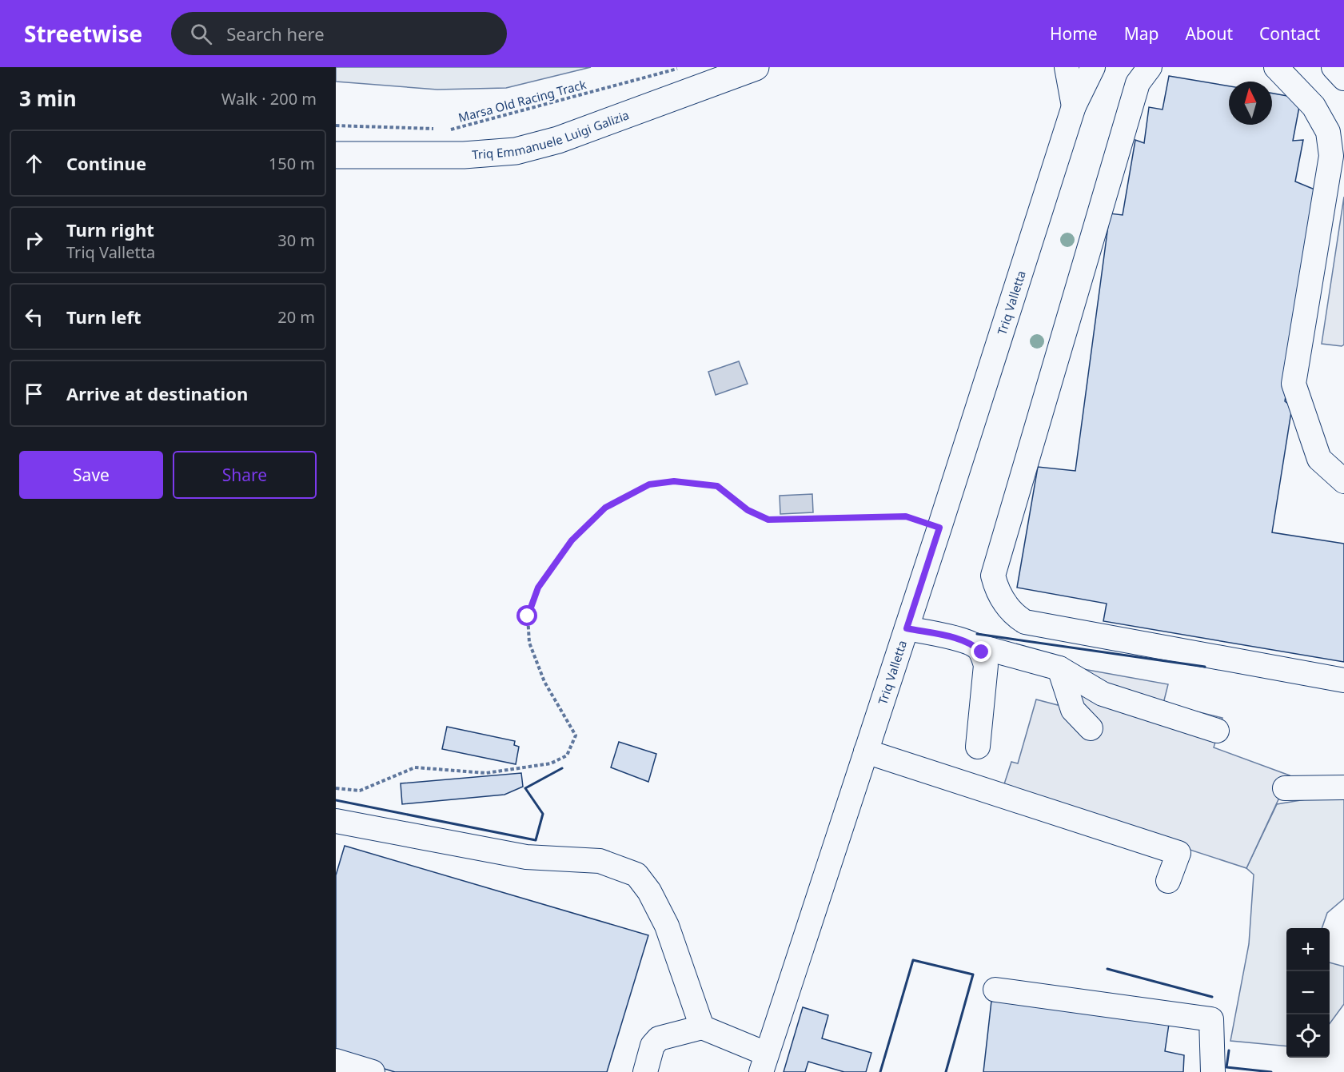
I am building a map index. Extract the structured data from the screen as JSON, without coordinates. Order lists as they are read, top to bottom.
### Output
{
  "streets": {
    "main road": ["Triq Emmanuele Luigi Galizia"],
    "street": ["Triq Valletta"],
    "path": ["Marsa Old Racing Track"]
  },
  "north": "top",
  "page": {
    "header": "Streetwise",
    "search": "Search here",
    "nav": [
      "Home",
      "Map",
      "About",
      "Contact"
    ],
    "heading": ["3 min", "Walk · 200 m"],
    "list": [
      ["Continue", "150 m"],
      ["Turn right", "Triq Valletta", "30 m"],
      ["Turn left", "20 m"],
      "Arrive at destination"
    ],
    "buttons": ["Save", "Share"],
    "map_buttons": ["+", "−"]
  }
}
